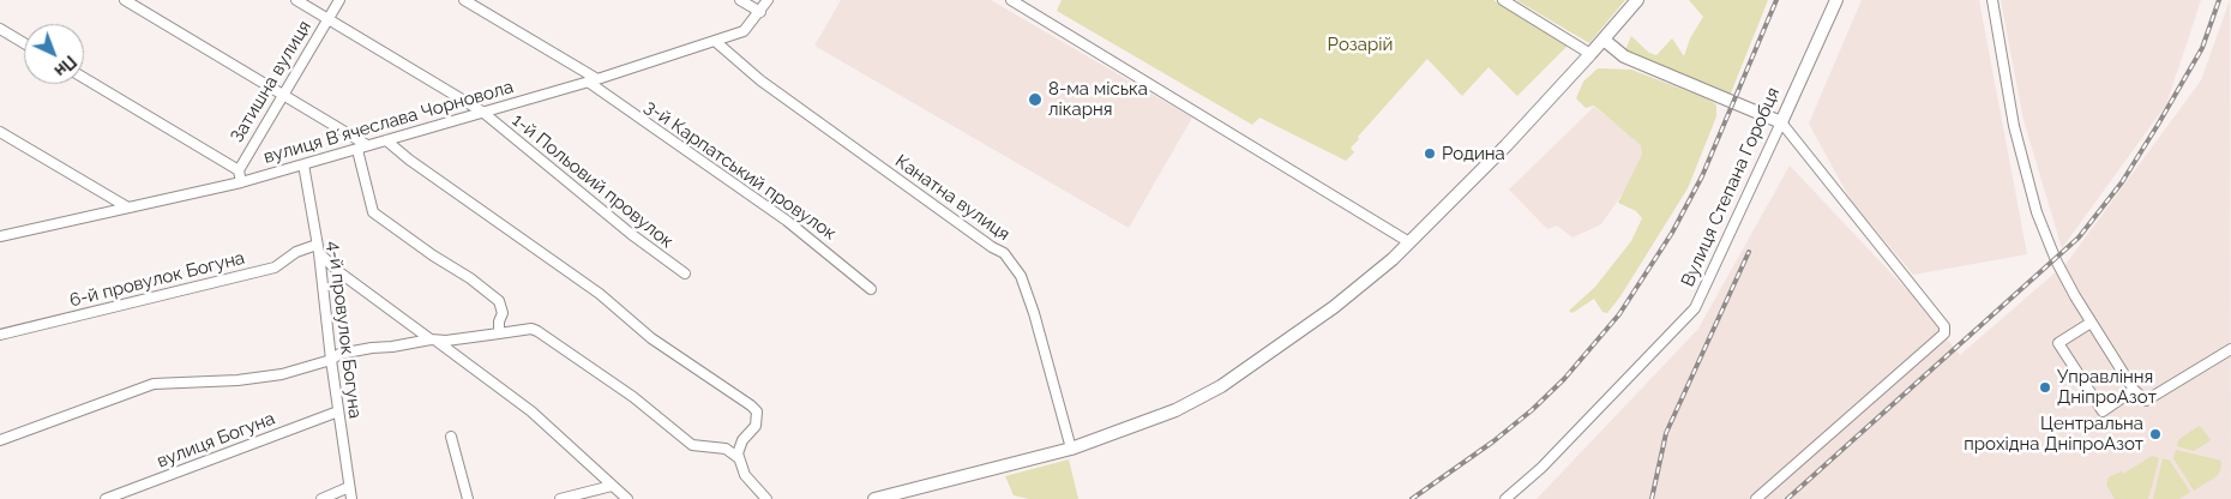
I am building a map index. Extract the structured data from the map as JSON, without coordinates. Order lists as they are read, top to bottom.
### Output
{
  "streets": {
    "main road": ["Вулиця Степана Горобця"],
    "street": [
      "Затишна вулиця",
      "вулиця Вʼячеслава Чорновола",
      "3-й Карпатський провулок",
      "1-й Польовий провулок",
      "Канатна вулиця",
      "6-й провулок Богуна",
      "4-й провулок Богуна",
      "вулиця Богуна"
    ]
  },
  "crossings": [
    ["Затишна вулиця", "вулиця Вʼячеслава Чорновола"],
    ["Затишна вулиця", "1-й Польовий провулок"],
    ["вулиця Вʼячеслава Чорновола", "3-й Карпатський провулок"],
    ["вулиця Вʼячеслава Чорновола", "1-й Польовий провулок"],
    ["вулиця Вʼячеслава Чорновола", "Канатна вулиця"],
    ["вулиця Вʼячеслава Чорновола", "4-й провулок Богуна"],
    ["6-й провулок Богуна", "4-й провулок Богуна"],
    ["4-й провулок Богуна", "вулиця Богуна"]
  ],
  "parks": ["Розарій"],
  "places": [
    "8-ма міська лікарня",
    "Родина",
    "Управління ДніпроАзот",
    "Центральна прохідна ДніпроАзот"
  ],
  "north": "bottom right"
}
